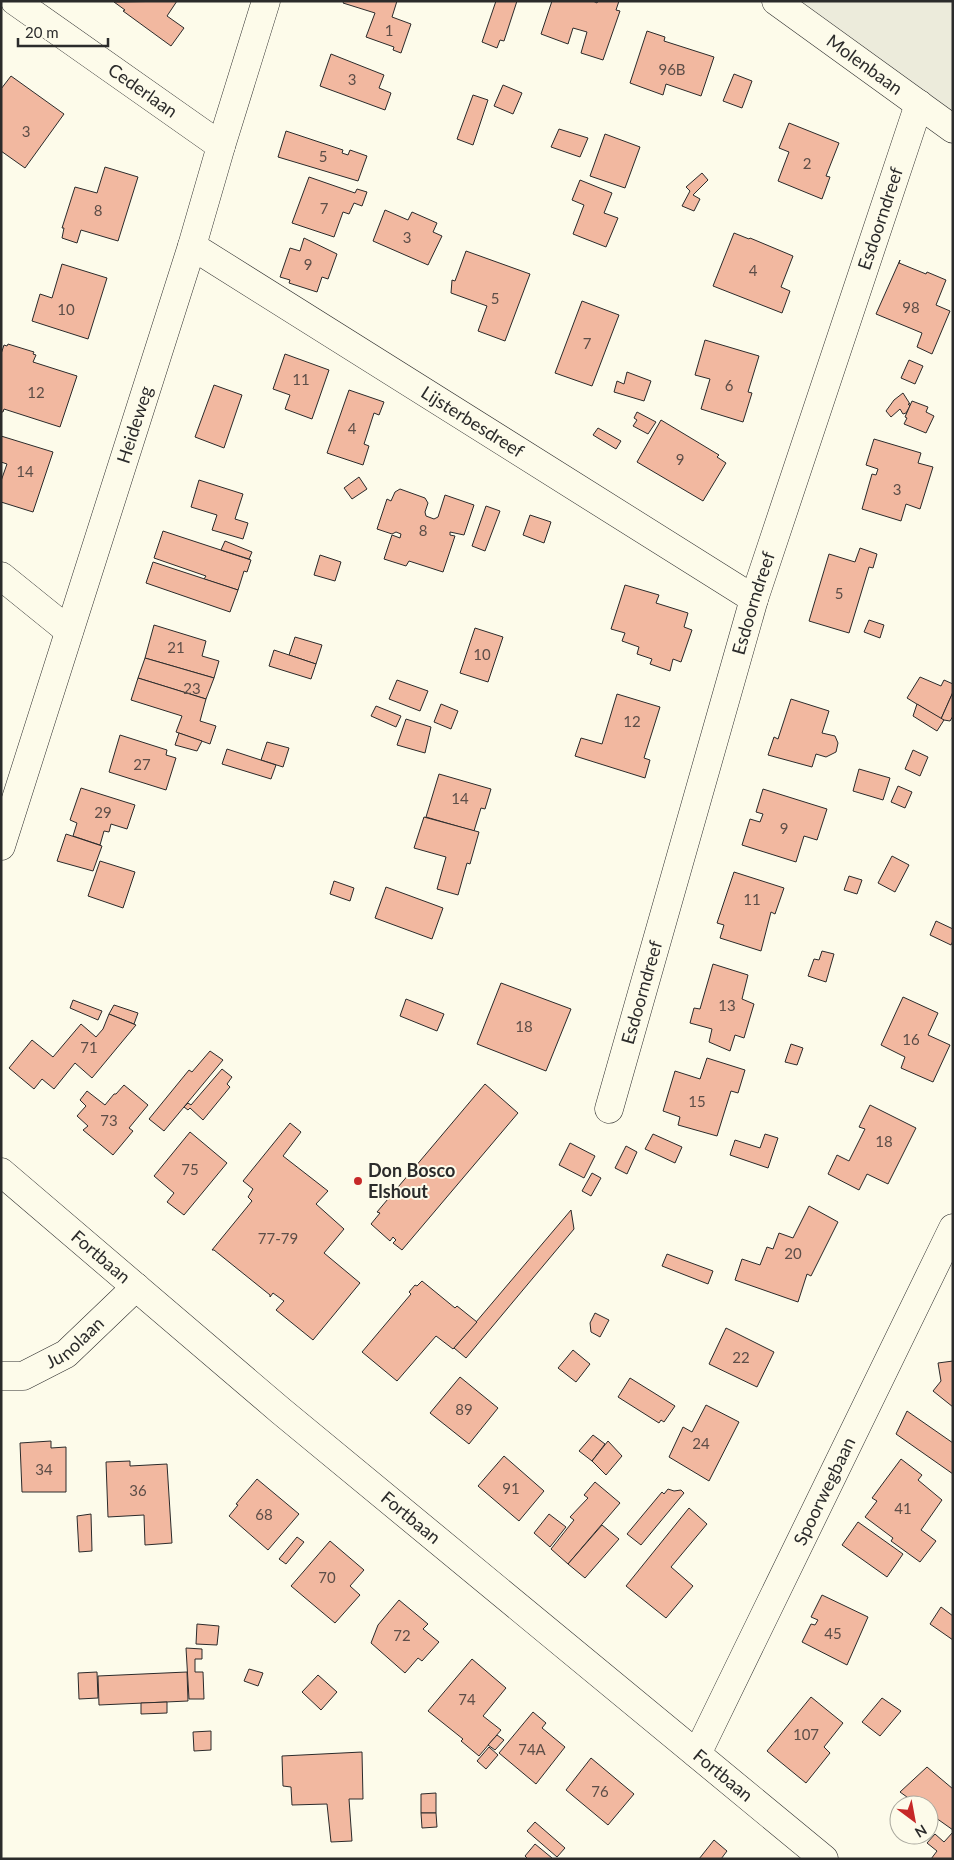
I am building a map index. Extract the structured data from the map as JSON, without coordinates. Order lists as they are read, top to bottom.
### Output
{
  "streets": {
    "street": [
      "Molenbaan",
      "Cederlaan",
      "Esdoorndreef",
      "Lijsterbesdreef",
      "Heideweg",
      "Fortbaan",
      "Junolaan",
      "Spoorwegbaan"
    ]
  },
  "crossings": [
    ["Molenbaan", "Esdoorndreef"],
    ["Cederlaan", "Heideweg"],
    ["Esdoorndreef", "Lijsterbesdreef"],
    ["Lijsterbesdreef", "Heideweg"],
    ["Fortbaan", "Junolaan"],
    ["Fortbaan", "Spoorwegbaan"]
  ],
  "places": ["Don Bosco Elshout"],
  "house_numbers": [
    "1",
    "96B",
    "3",
    "3",
    "5",
    "2",
    "7",
    "8",
    "3",
    "9",
    "4",
    "5",
    "98",
    "10",
    "7",
    "11",
    "6",
    "12",
    "4",
    "9",
    "14",
    "3",
    "8",
    "5",
    "21",
    "10",
    "23",
    "12",
    "27",
    "14",
    "29",
    "9",
    "11",
    "13",
    "18",
    "16",
    "71",
    "15",
    "73",
    "18",
    "75",
    "77-79",
    "20",
    "22",
    "89",
    "24",
    "34",
    "91",
    "36",
    "41",
    "68",
    "70",
    "45",
    "72",
    "74",
    "107",
    "74A",
    "76"
  ],
  "scale_bar": "20 m",
  "north": "bottom right"
}
